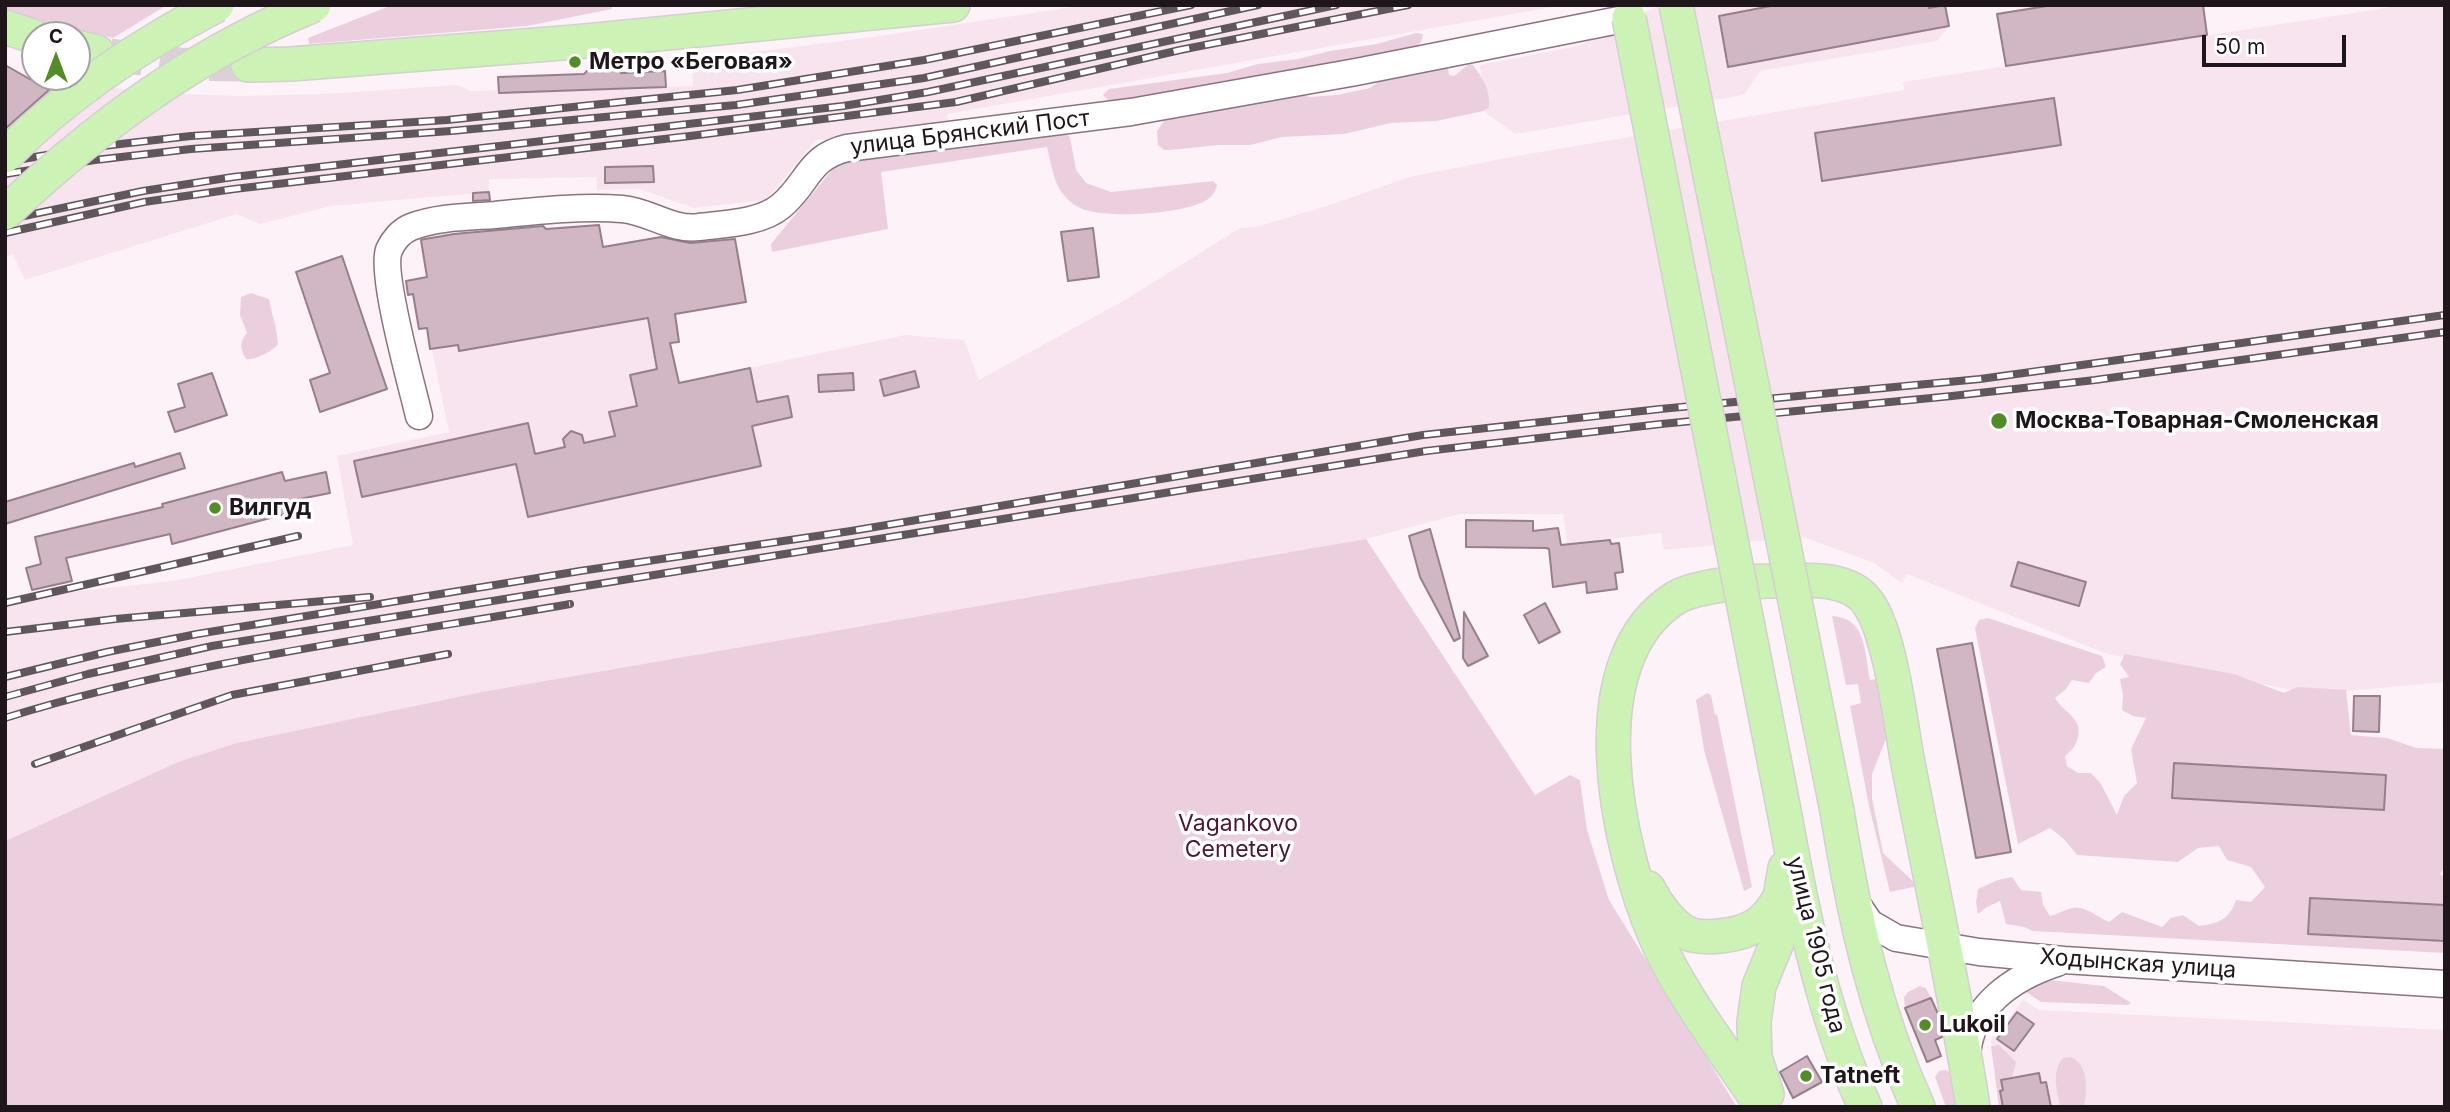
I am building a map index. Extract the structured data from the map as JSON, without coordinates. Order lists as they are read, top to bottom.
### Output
{
  "streets": {
    "main road": ["улица 1905 года"],
    "street": ["улица Брянский Пост", "Ходынская улица"]
  },
  "crossings": [
    ["улица 1905 года", "Ходынская улица"]
  ],
  "parks": ["Vagankovo Cemetery"],
  "places": [
    "Метро «Беговая»",
    "Москва-Товарная-Смоленская",
    "Вилгуд",
    "Lukoil",
    "Tatneft"
  ],
  "scale_bar": "50 m",
  "north": "top"
}
